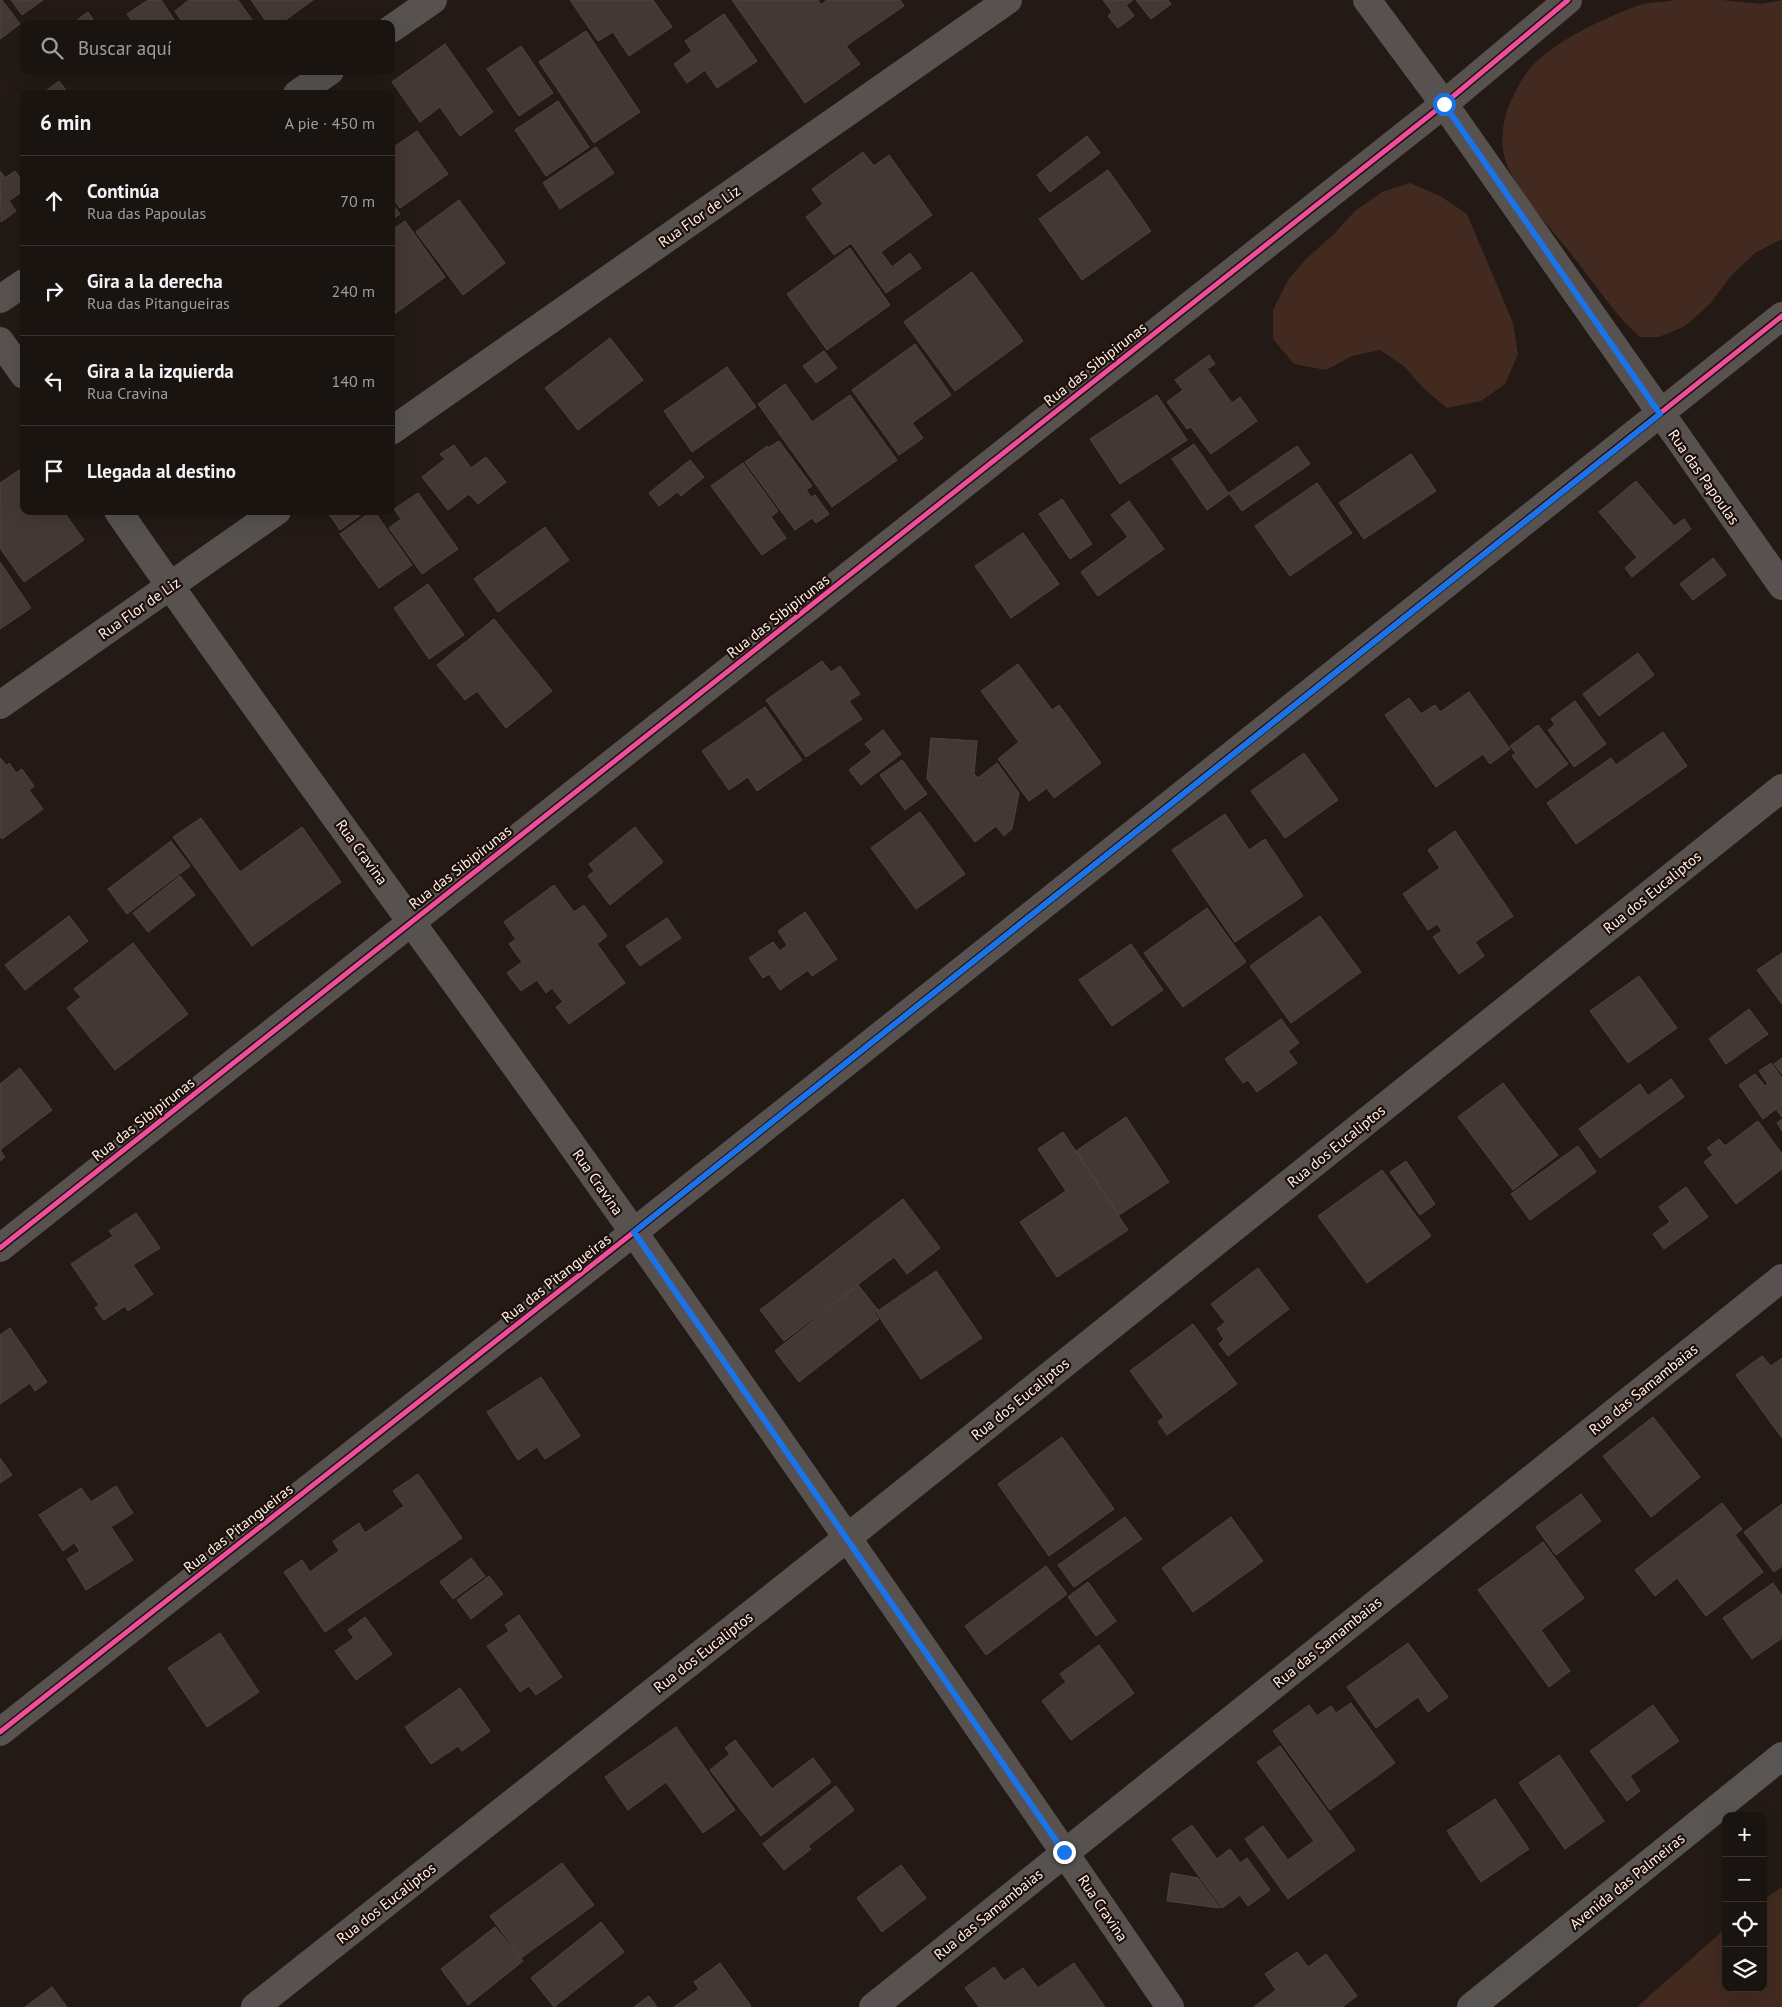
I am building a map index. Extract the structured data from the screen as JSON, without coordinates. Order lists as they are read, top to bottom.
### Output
{
  "streets": {
    "street": [
      "Rua Flor de Liz",
      "Rua das Sibipirunas",
      "Rua das Papoulas",
      "Rua Cravina",
      "Rua dos Eucaliptos",
      "Rua das Pitangueiras",
      "Rua das Samambaias",
      "Avenida das Palmeiras"
    ]
  },
  "crossings": [
    ["Rua Flor de Liz", "Rua Cravina"],
    ["Rua das Sibipirunas", "Rua das Papoulas"],
    ["Rua das Sibipirunas", "Rua Cravina"],
    ["Rua das Papoulas", "Rua das Pitangueiras"],
    ["Rua Cravina", "Rua dos Eucaliptos"],
    ["Rua Cravina", "Rua das Pitangueiras"],
    ["Rua Cravina", "Rua das Samambaias"]
  ],
  "page": {
    "search": "Buscar aquí",
    "heading": ["6 min", "A pie · 450 m"],
    "list": [
      ["Continúa", "Rua das Papoulas", "70 m"],
      ["Gira a la derecha", "Rua das Pitangueiras", "240 m"],
      ["Gira a la izquierda", "Rua Cravina", "140 m"],
      "Llegada al destino"
    ],
    "map_buttons": ["+", "−"]
  }
}
